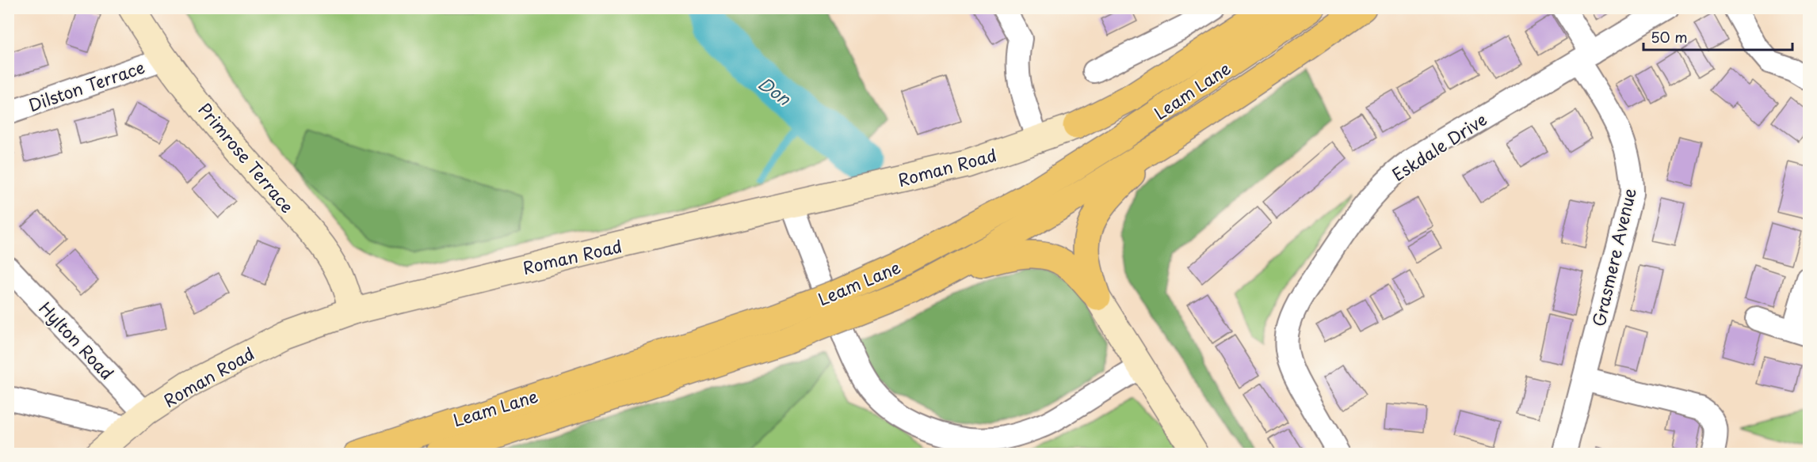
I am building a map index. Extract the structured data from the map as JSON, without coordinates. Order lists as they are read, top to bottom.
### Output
{
  "streets": {
    "highway": ["Leam Lane"],
    "main road": ["Primrose Terrace", "Roman Road"],
    "street": [
      "Dilston Terrace",
      "Eskdale Drive",
      "Grasmere Avenue",
      "Hylton Road"
    ]
  },
  "crossings": [
    ["Dilston Terrace", "Primrose Terrace"],
    ["Eskdale Drive", "Grasmere Avenue"],
    ["Primrose Terrace", "Roman Road"],
    ["Roman Road", "Hylton Road"]
  ],
  "water": ["Don"],
  "scale_bar": "50 m"
}
